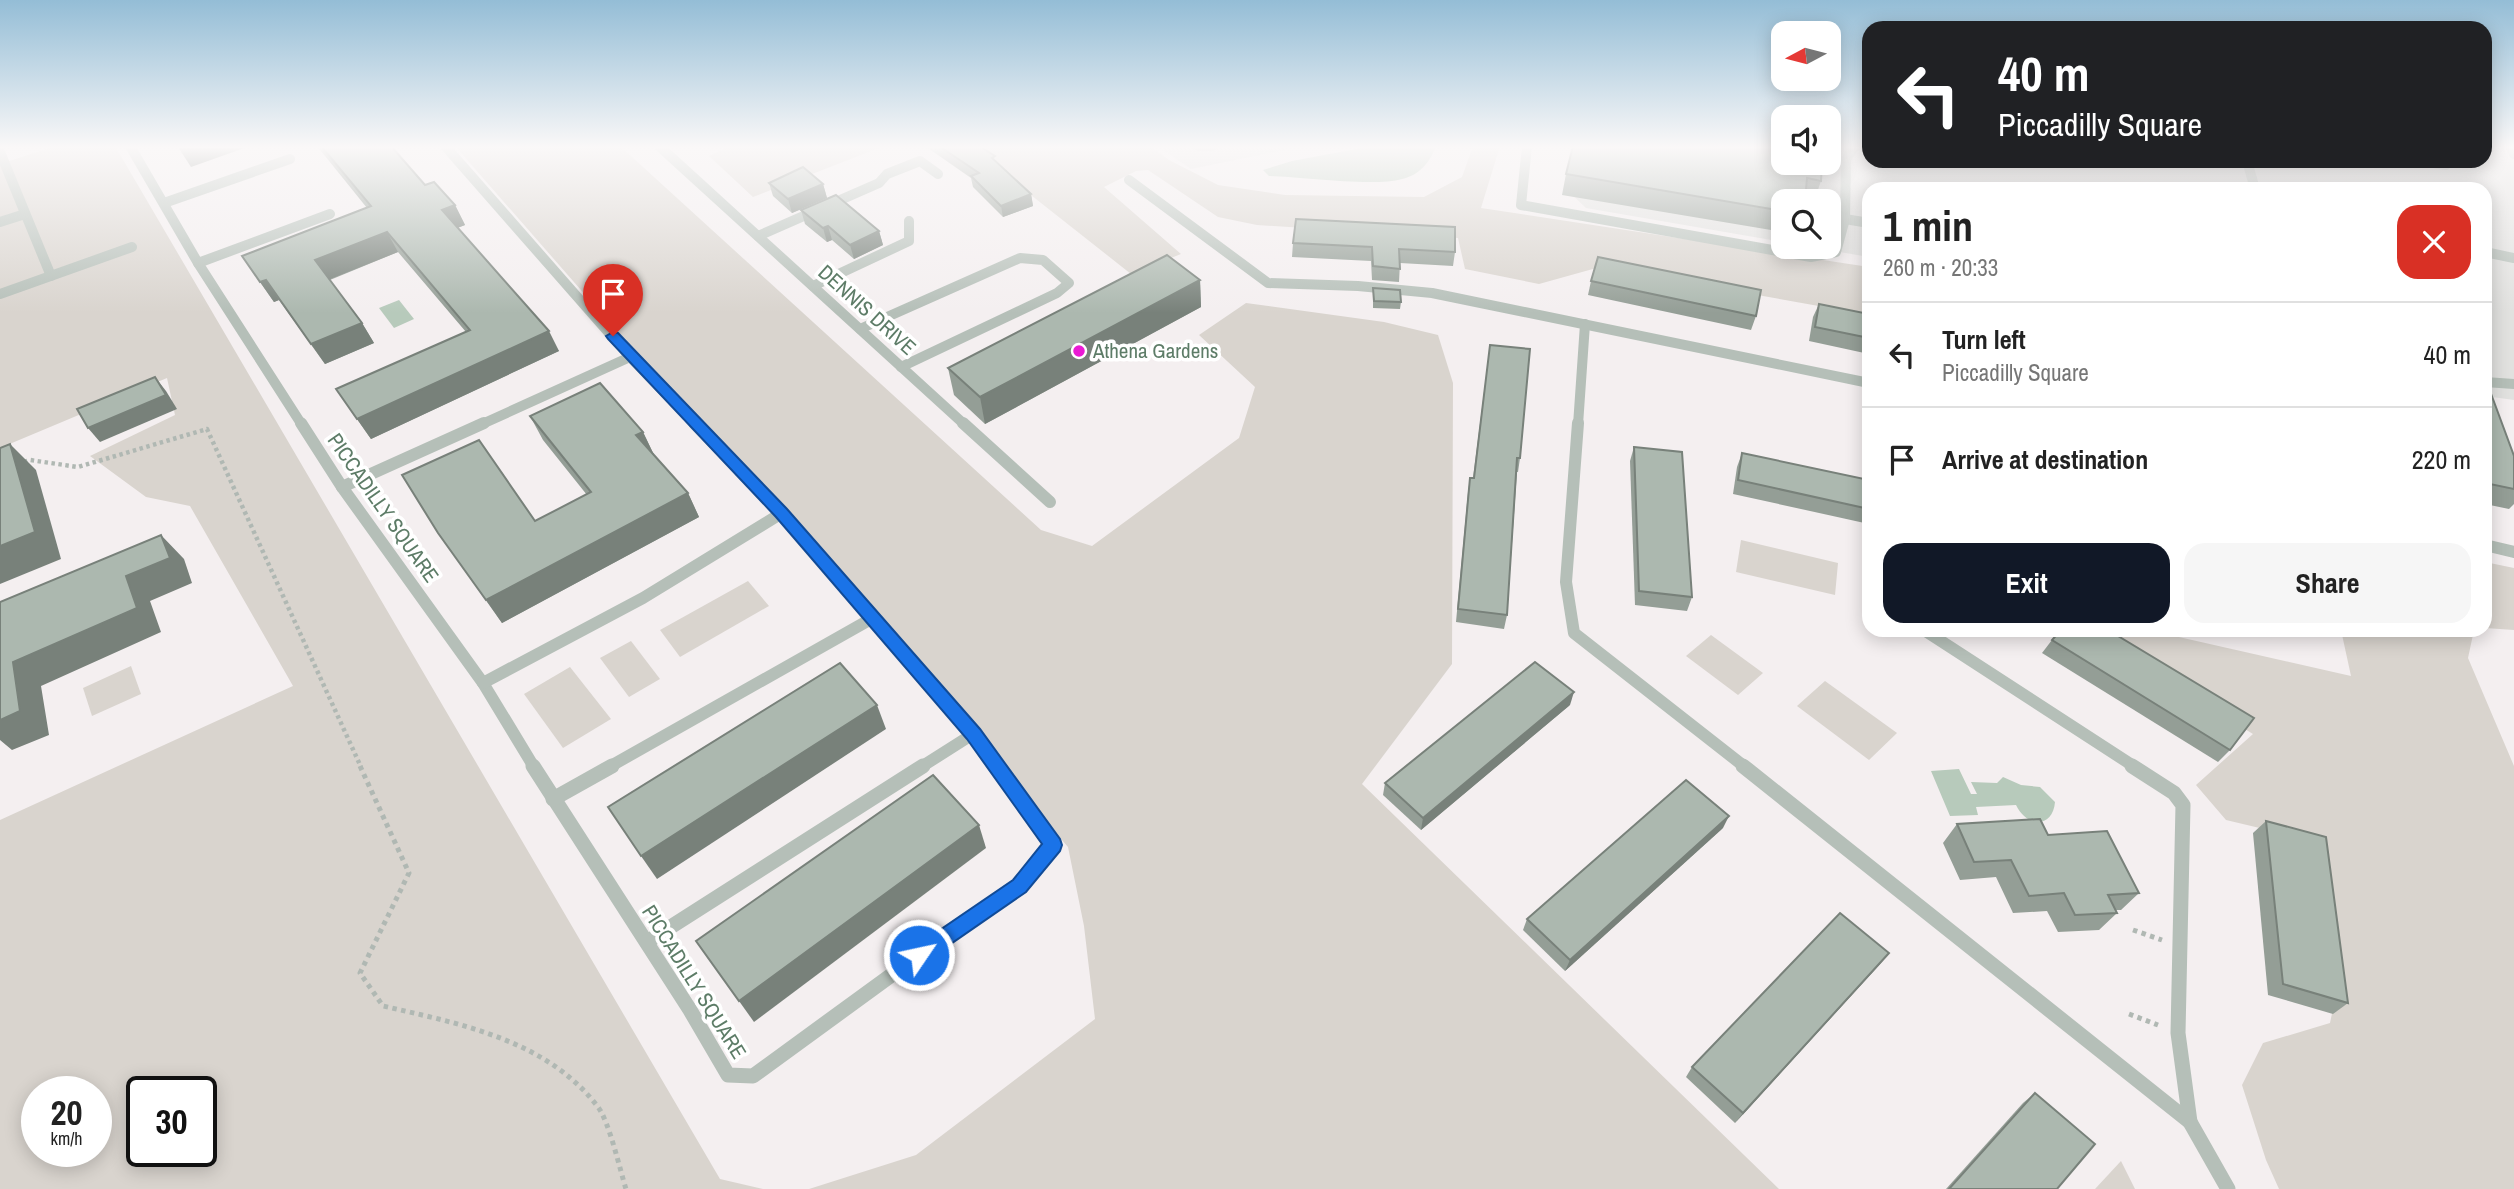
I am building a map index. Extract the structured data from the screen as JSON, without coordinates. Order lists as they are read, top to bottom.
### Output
{
  "streets": {
    "street": ["DENNIS DRIVE", "PICCADILLY SQUARE"]
  },
  "places": ["Athena Gardens"],
  "north": "left",
  "page": {
    "turn": ["40 m", "Piccadilly Square"],
    "heading": ["1 min", "260 m · 20:33"],
    "list": [
      {
        "name": "Turn left",
        "note": "Piccadilly Square",
        "value": "40 m"
      },
      {
        "name": "Arrive at destination",
        "value": "220 m"
      }
    ],
    "buttons": ["Exit", "Share"],
    "speed": "20 km/h",
    "limit": "30"
  }
}
